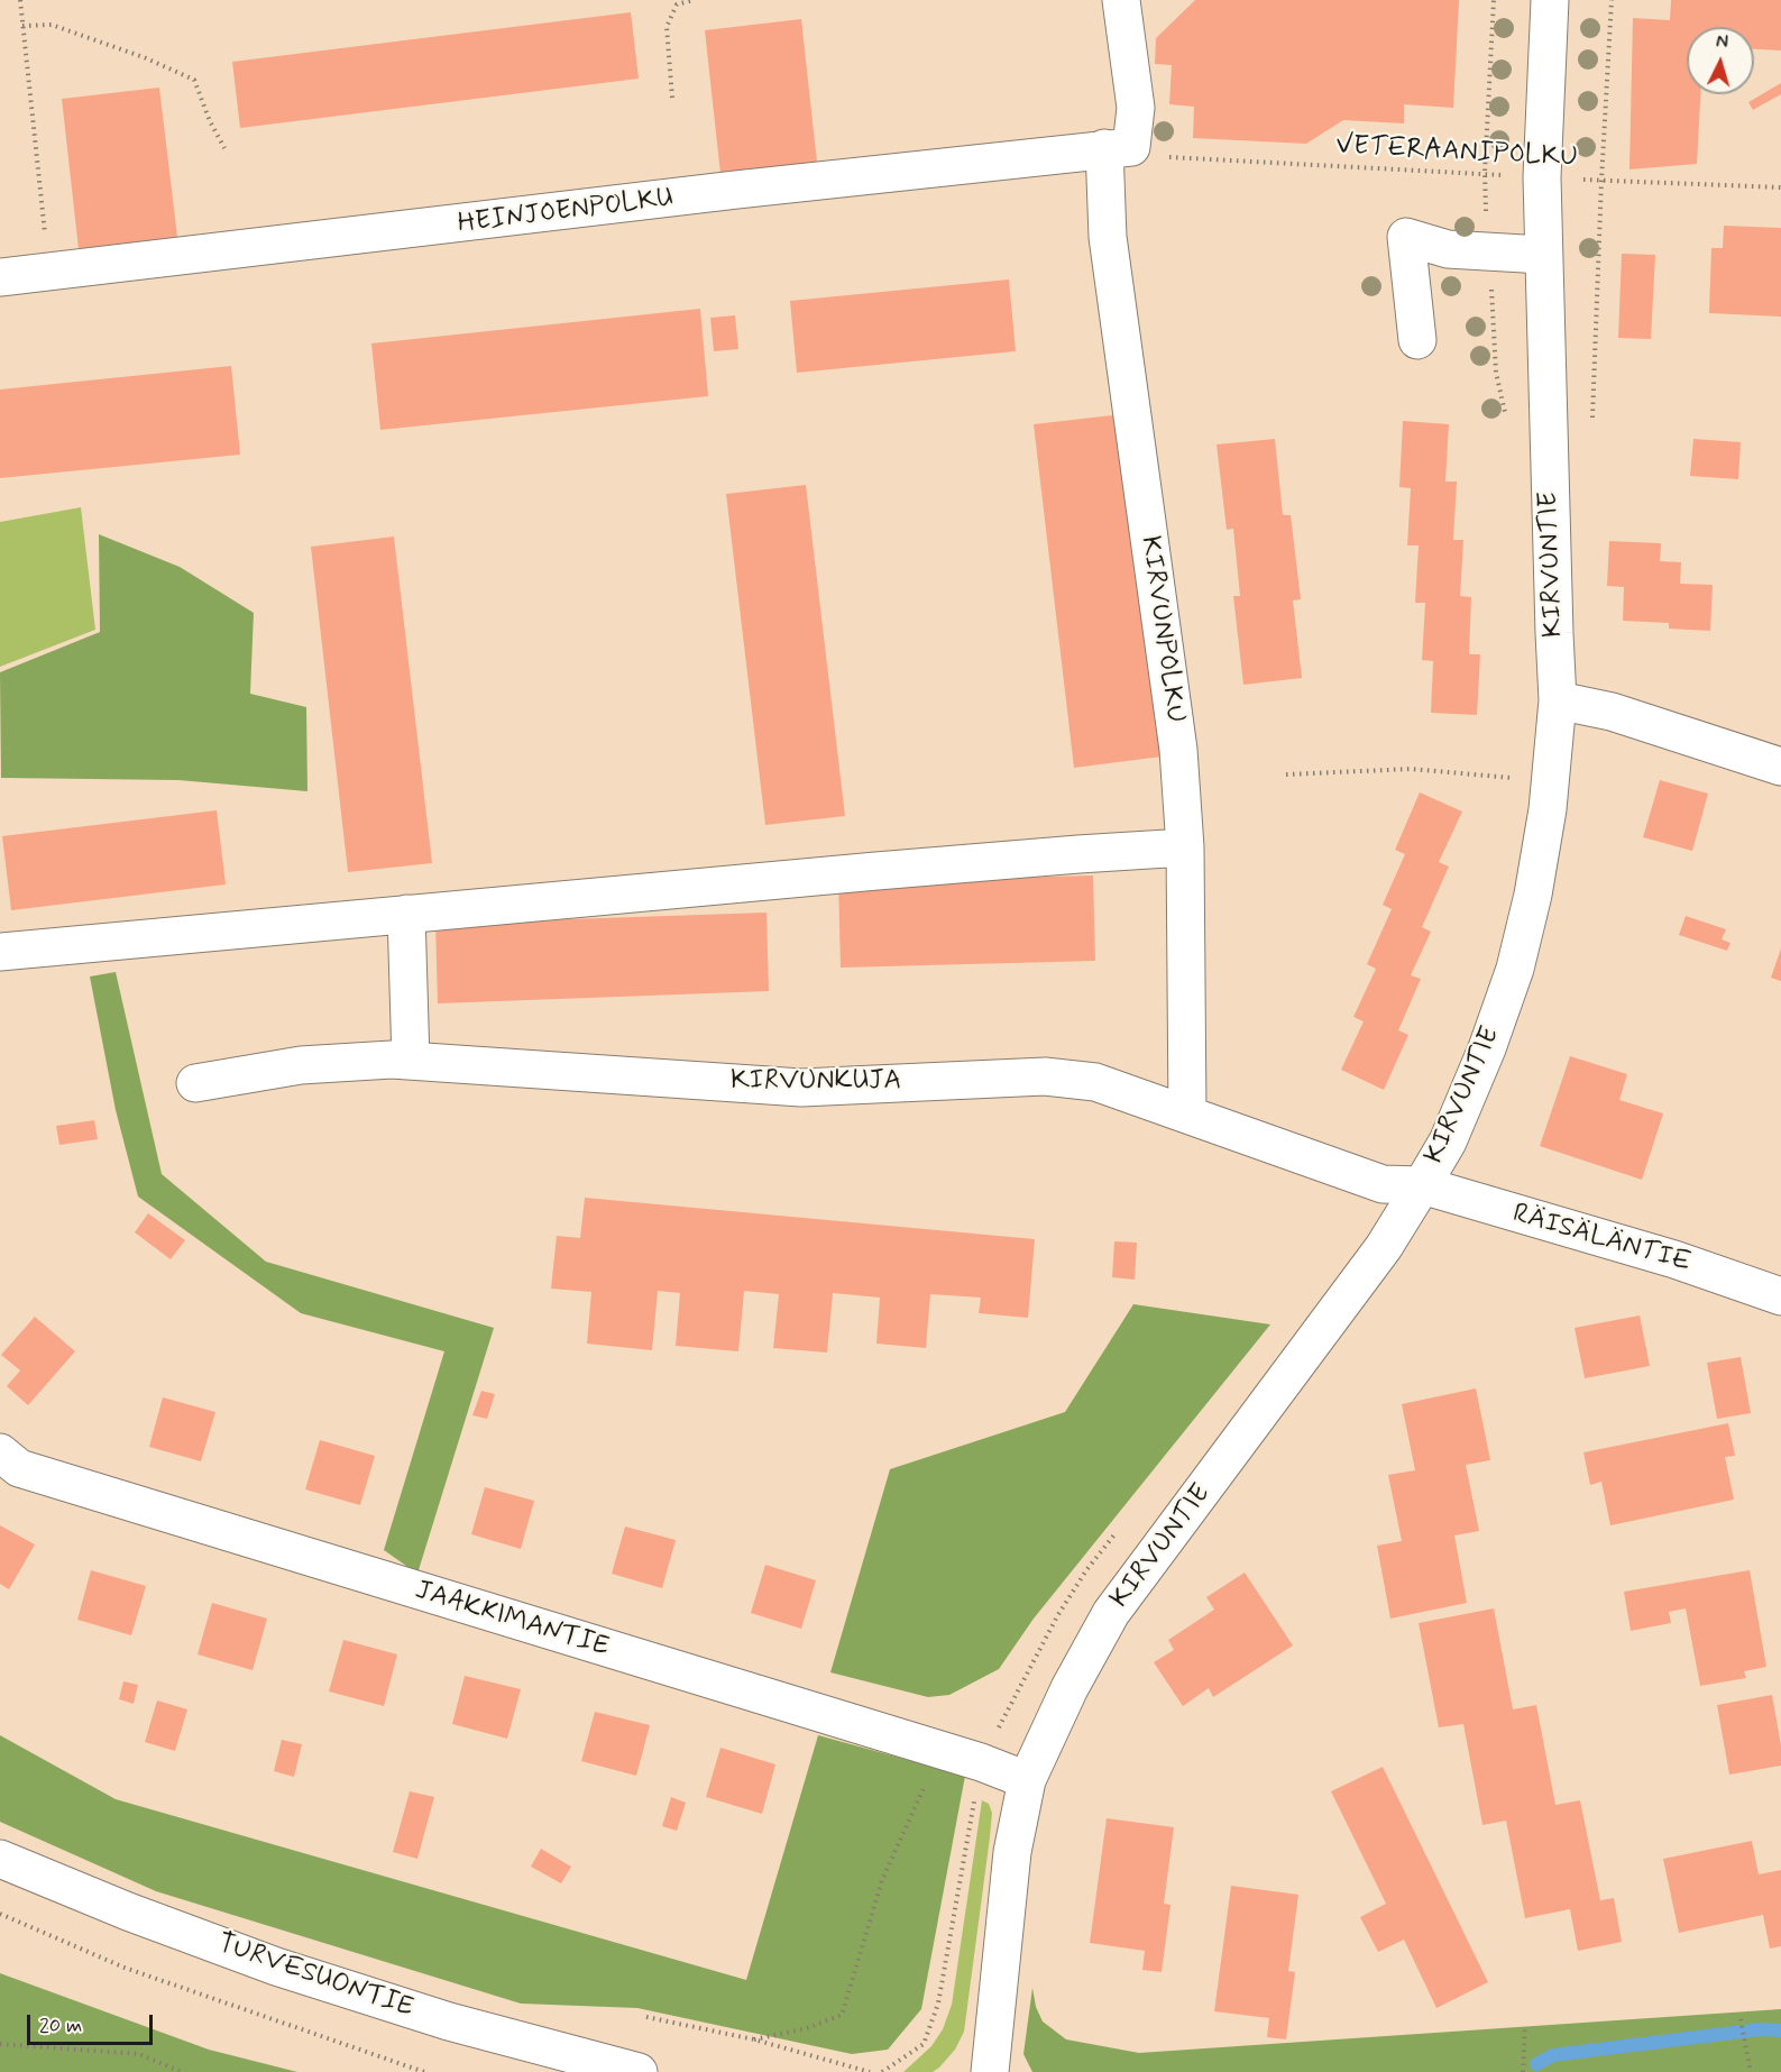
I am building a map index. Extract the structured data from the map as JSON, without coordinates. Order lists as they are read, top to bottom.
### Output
{
  "streets": {
    "street": [
      "HEINJOENPOLKU",
      "KIRVUNTIE",
      "KIRVUNPOLKU",
      "KIRVUNKUJA",
      "RÄISÄLÄNTIE",
      "JAAKKIMANTIE",
      "TURVESUONTIE"
    ],
    "path": ["VETERAANIPOLKU"]
  },
  "crossings": [
    ["VETERAANIPOLKU", "HEINJOENPOLKU"],
    ["VETERAANIPOLKU", "KIRVUNTIE"],
    ["VETERAANIPOLKU", "KIRVUNPOLKU"],
    ["HEINJOENPOLKU", "KIRVUNPOLKU"],
    ["KIRVUNTIE", "KIRVUNKUJA"],
    ["KIRVUNTIE", "RÄISÄLÄNTIE"],
    ["KIRVUNTIE", "JAAKKIMANTIE"],
    ["KIRVUNPOLKU", "KIRVUNKUJA"],
    ["KIRVUNKUJA", "RÄISÄLÄNTIE"]
  ],
  "scale_bar": "20 m",
  "north": "top"
}
